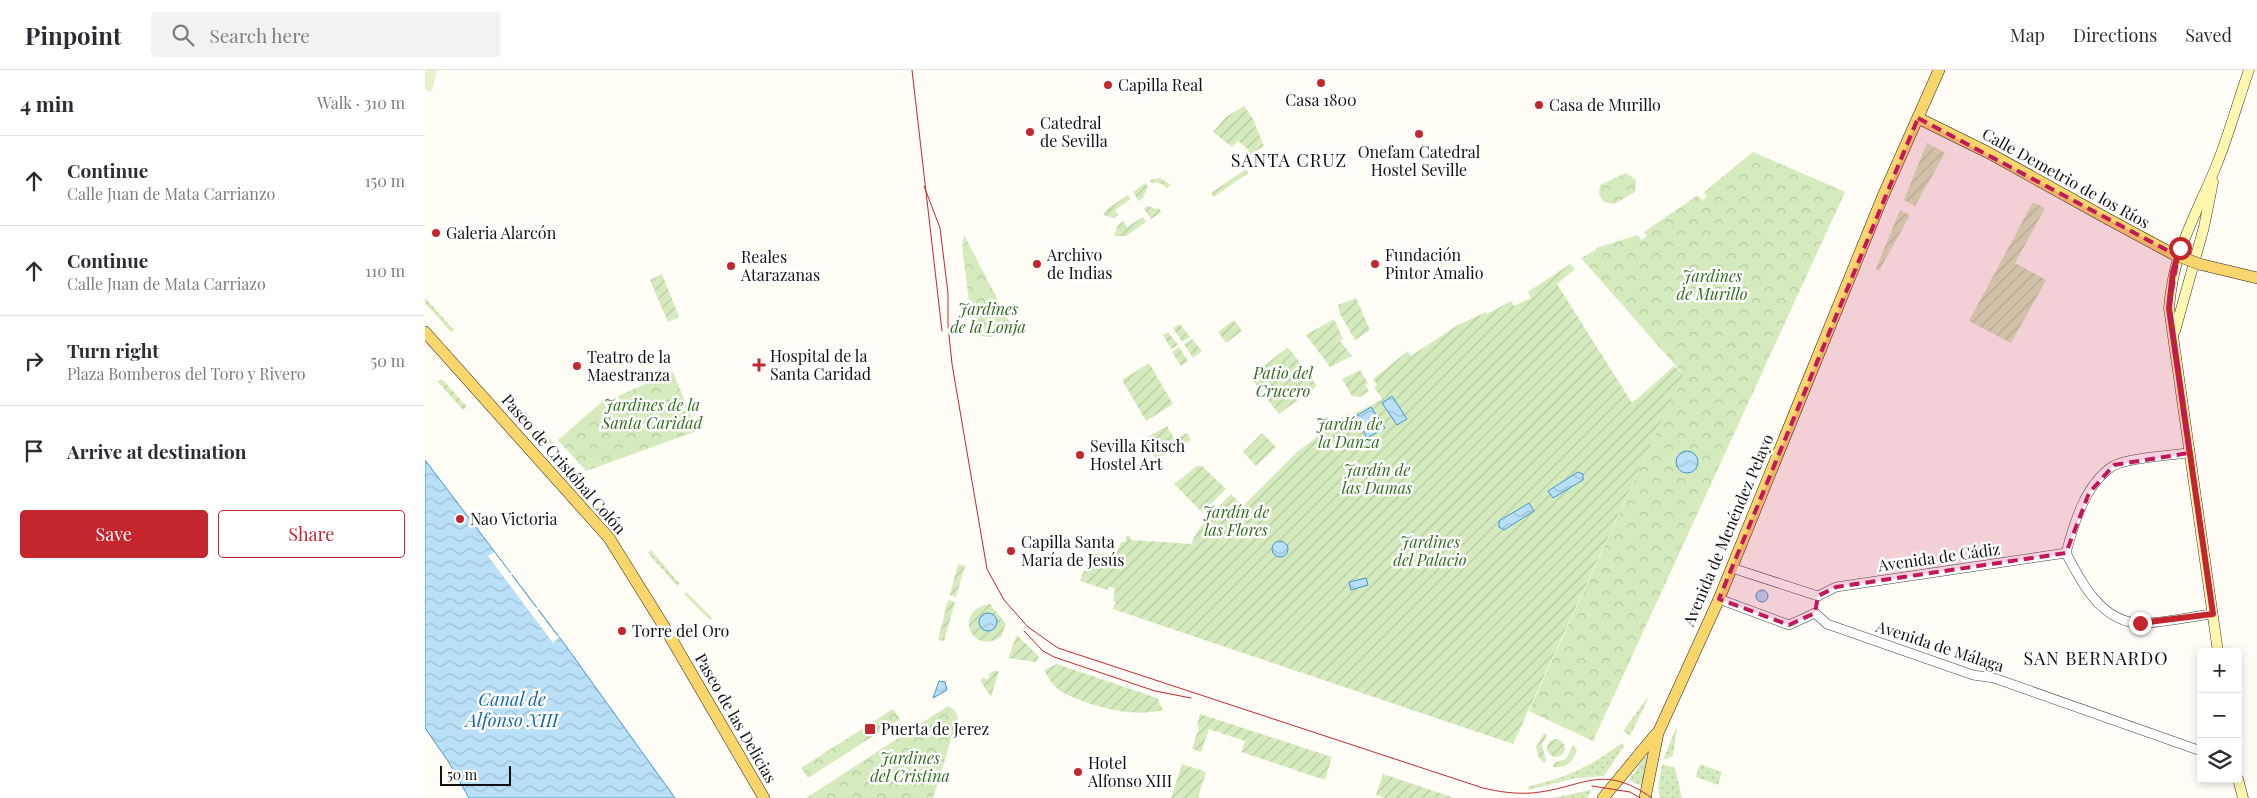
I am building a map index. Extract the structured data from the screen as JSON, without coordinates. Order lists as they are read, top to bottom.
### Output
{
  "streets": {
    "main road": [
      "Calle Demetrio de los Ríos",
      "Paseo de Cristóbal Colón",
      "Avenida de Menéndez Pelayo",
      "Paseo de las Delicias"
    ],
    "street": ["Avenida de Cádiz", "Avenida de Málaga"]
  },
  "crossings": [
    ["Calle Demetrio de los Ríos", "Avenida de Menéndez Pelayo"],
    ["Paseo de Cristóbal Colón", "Paseo de las Delicias"]
  ],
  "districts": ["SANTA CRUZ", "SAN BERNARDO"],
  "water": ["Canal de Alfonso XIII"],
  "parks": [
    "Jardines de Murillo",
    "Jardines de la Lonja",
    "Patio del Crucero",
    "Jardines de la Santa Caridad",
    "Jardín de la Danza",
    "Jardín de las Damas",
    "Jardín de las Flores",
    "Jardines del Palacio",
    "Jardines del Cristina"
  ],
  "places": {
    "other": [
      "Casa 1800",
      "Capilla Real",
      "Casa de Murillo",
      "Catedral de Sevilla",
      "Onefam Catedral Hostel Seville",
      "Galeria Alarcón",
      "Archivo de Indias",
      "Fundación Pintor Amalio",
      "Reales Atarazanas",
      "Teatro de la Maestranza",
      "Sevilla Kitsch Hostel Art",
      "Nao Victoria",
      "Capilla Santa María de Jesús",
      "Torre del Oro",
      "Hotel Alfonso XIII"
    ],
    "health": ["Hospital de la Santa Caridad"],
    "transit": ["Puerta de Jerez"]
  },
  "scale_bar": "50 m",
  "page": {
    "header": "Pinpoint",
    "search": "Search here",
    "nav": ["Map", "Directions", "Saved"],
    "heading": ["4 min", "Walk · 310 m"],
    "list": [
      ["Continue", "Calle Juan de Mata Carrianzo", "150 m"],
      ["Continue", "Calle Juan de Mata Carriazo", "110 m"],
      ["Turn right", "Plaza Bomberos del Toro y Rivero", "50 m"],
      "Arrive at destination"
    ],
    "buttons": ["Save", "Share"],
    "map_buttons": ["+", "−"],
    "scale": "50 m"
  }
}
